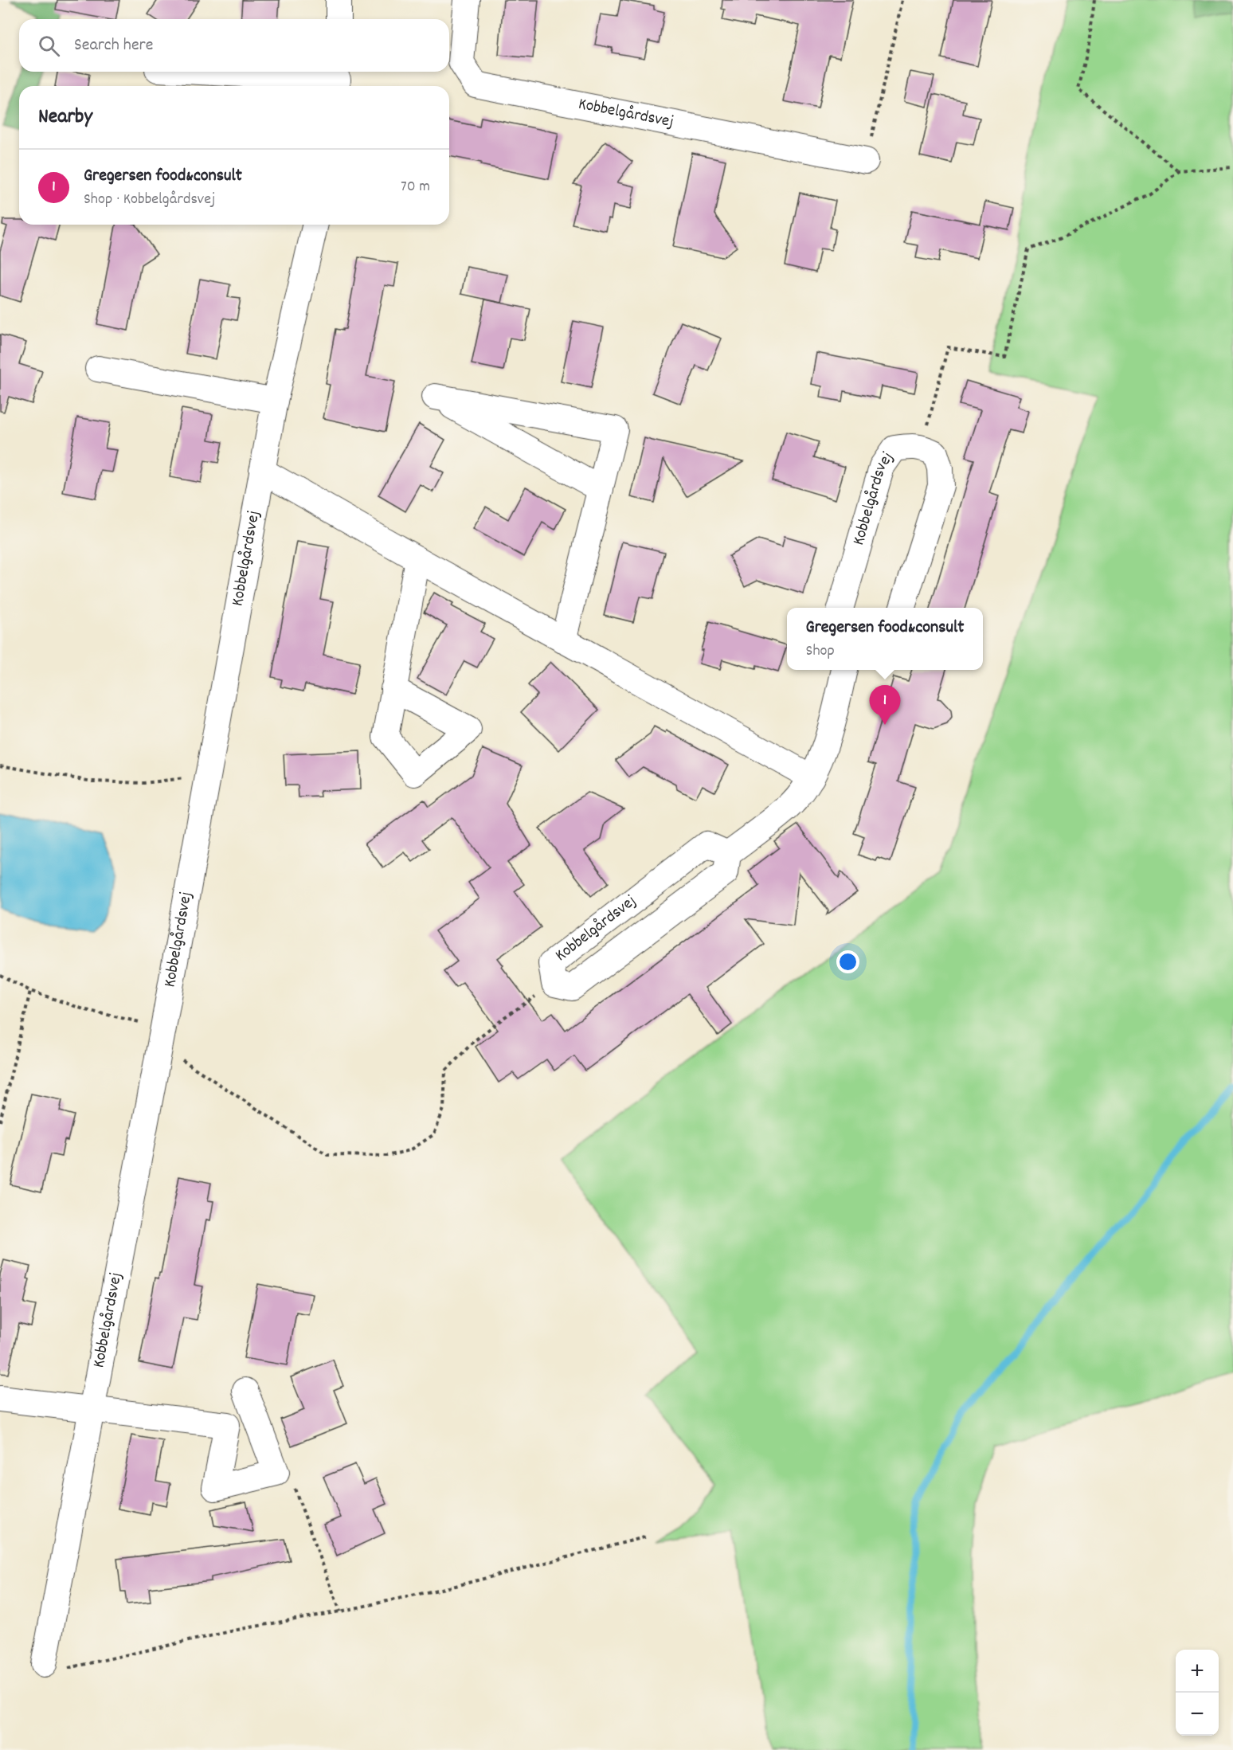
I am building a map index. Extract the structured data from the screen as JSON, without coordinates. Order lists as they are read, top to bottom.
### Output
{
  "streets": {
    "street": ["Kobbelgårdsvej"]
  },
  "page": {
    "search": "Search here",
    "heading": "Nearby",
    "list": [
      {
        "mark": "1",
        "name": "Gregersen food&consult",
        "note": "Shop · Kobbelgårdsvej",
        "value": "70 m"
      }
    ],
    "popup": ["Gregersen food&consult", "Shop"],
    "pins": "1",
    "map_buttons": ["+", "−"]
  }
}
